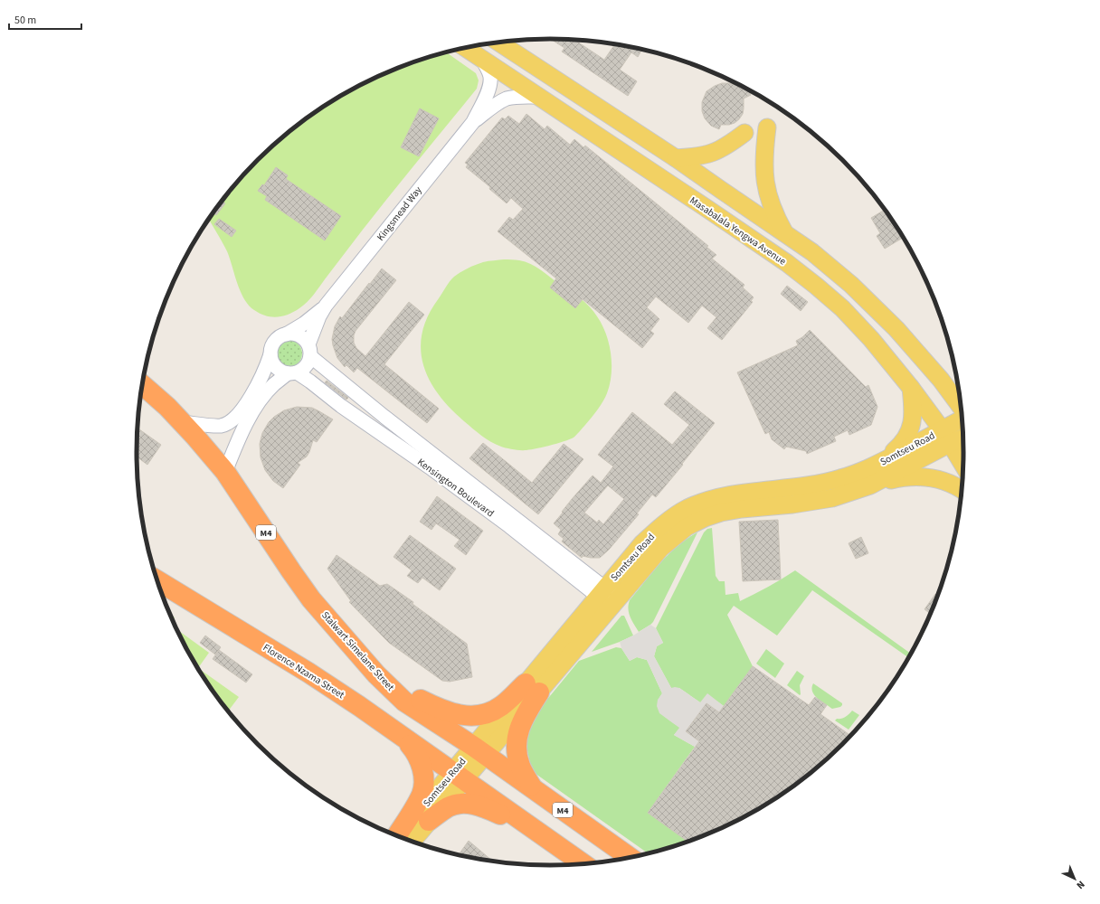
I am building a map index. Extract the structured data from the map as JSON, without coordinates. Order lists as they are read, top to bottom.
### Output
{
  "streets": {
    "highway": ["M4", "Stalwart Simelane Street", "Florence Nzama Street"],
    "main road": ["Masabalala Yengwa Avenue", "Somtseu Road"],
    "street": ["Kingsmead Way", "Kensington Boulevard"]
  },
  "crossings": [
    ["Kingsmead Way", "Masabalala Yengwa Avenue"],
    ["Kingsmead Way", "Kensington Boulevard"],
    ["Masabalala Yengwa Avenue", "Somtseu Road"],
    ["Somtseu Road", "Kensington Boulevard"],
    ["Somtseu Road", "Stalwart Simelane Street"],
    ["Somtseu Road", "Florence Nzama Street"]
  ],
  "scale_bar": "50 m",
  "north": "bottom right"
}
